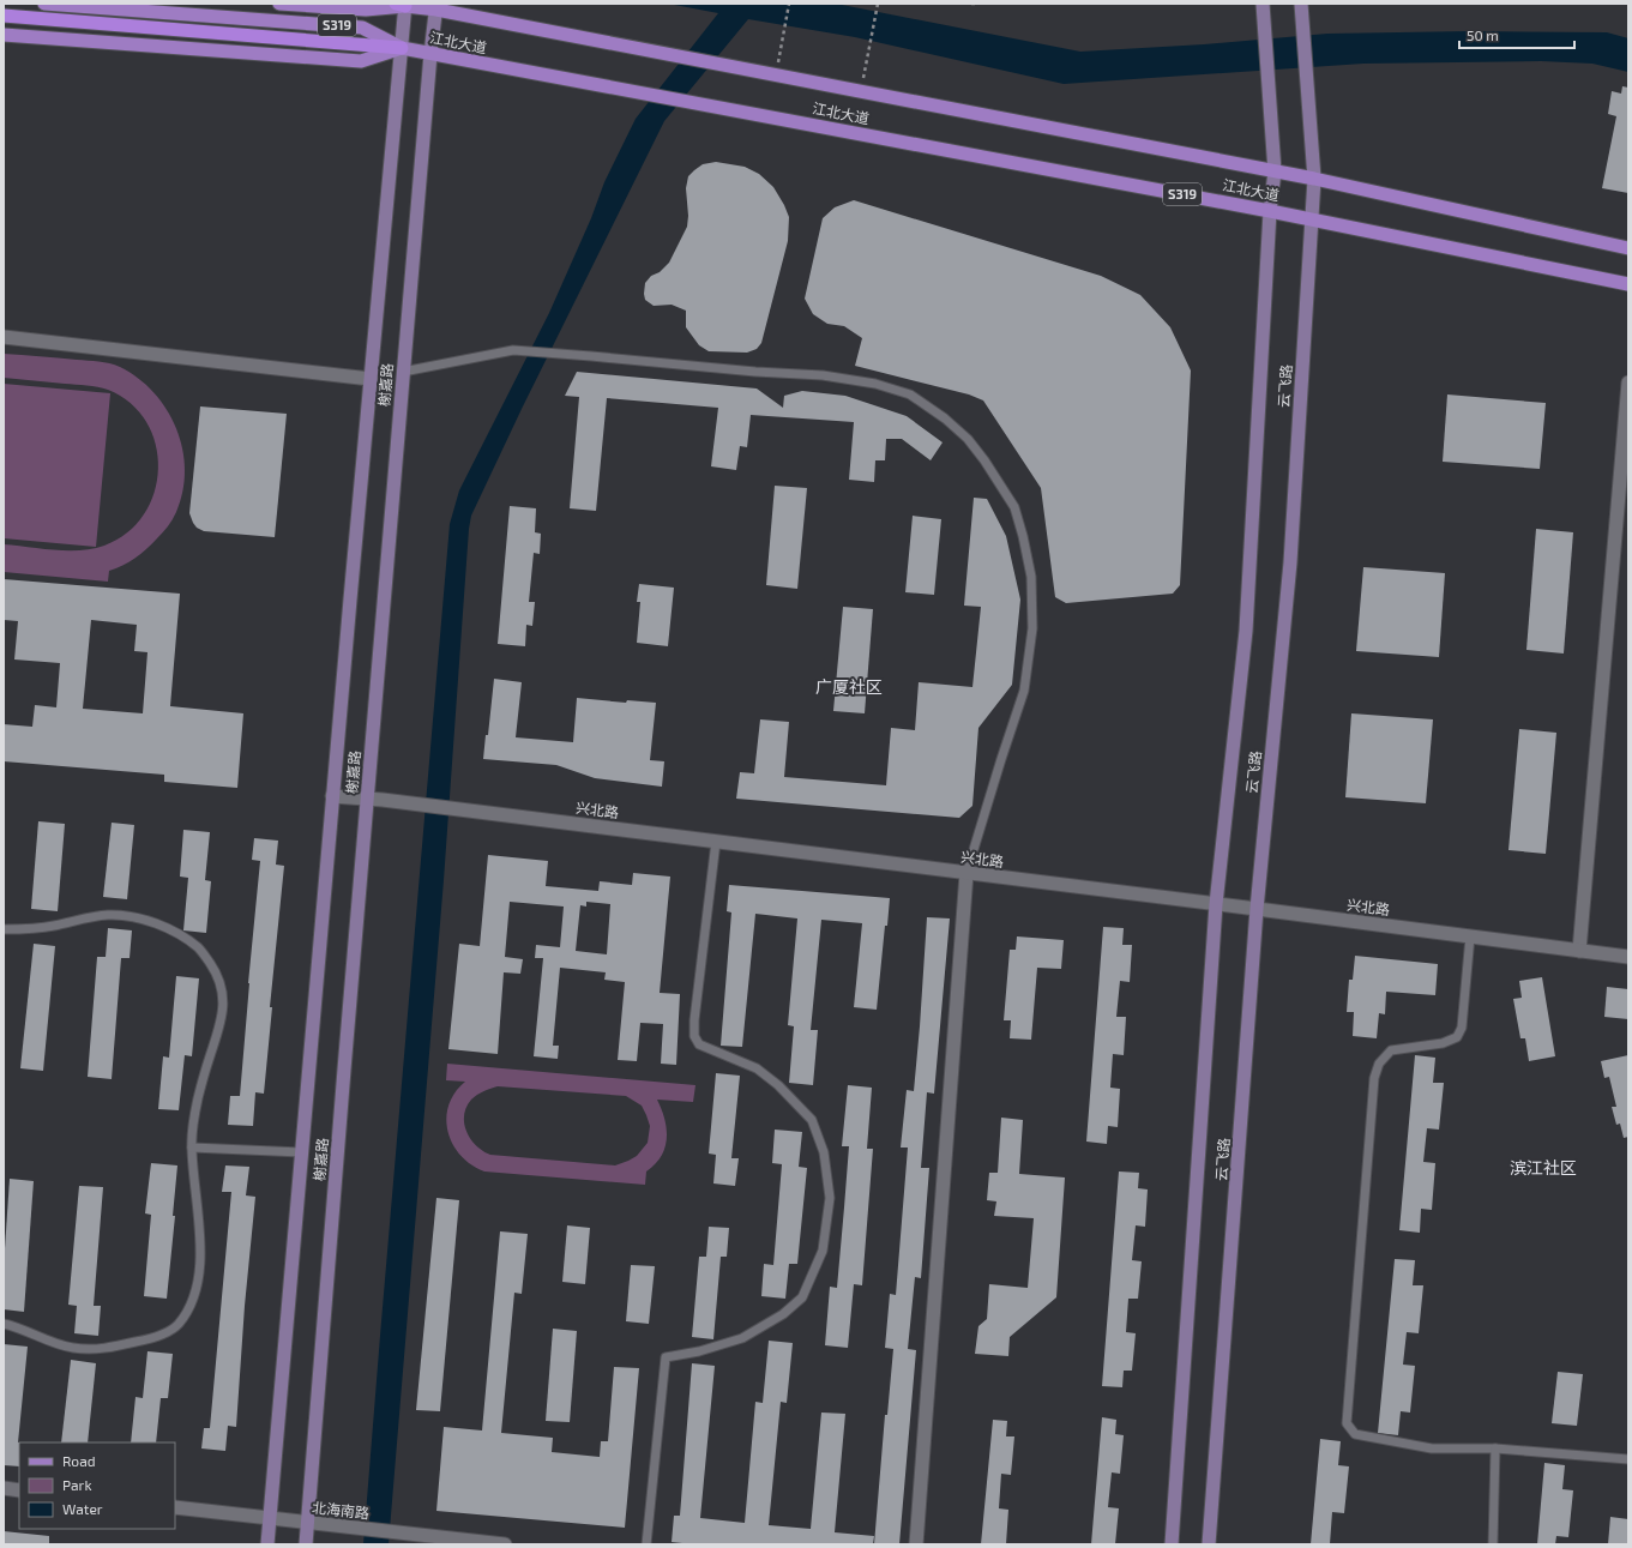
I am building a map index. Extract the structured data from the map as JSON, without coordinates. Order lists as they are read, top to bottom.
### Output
{
  "streets": {
    "main road": [
      "S319",
      "江北大道",
      "榭嘉路",
      "云飞路"
    ],
    "street": ["兴北路", "北海南路"]
  },
  "crossings": [
    ["江北大道", "榭嘉路"],
    ["江北大道", "云飞路"],
    ["榭嘉路", "兴北路"],
    ["榭嘉路", "北海南路"],
    ["云飞路", "兴北路"]
  ],
  "districts": ["广厦社区", "滨江社区"],
  "legend": ["Road", "Park", "Water"],
  "scale_bar": "50 m"
}
